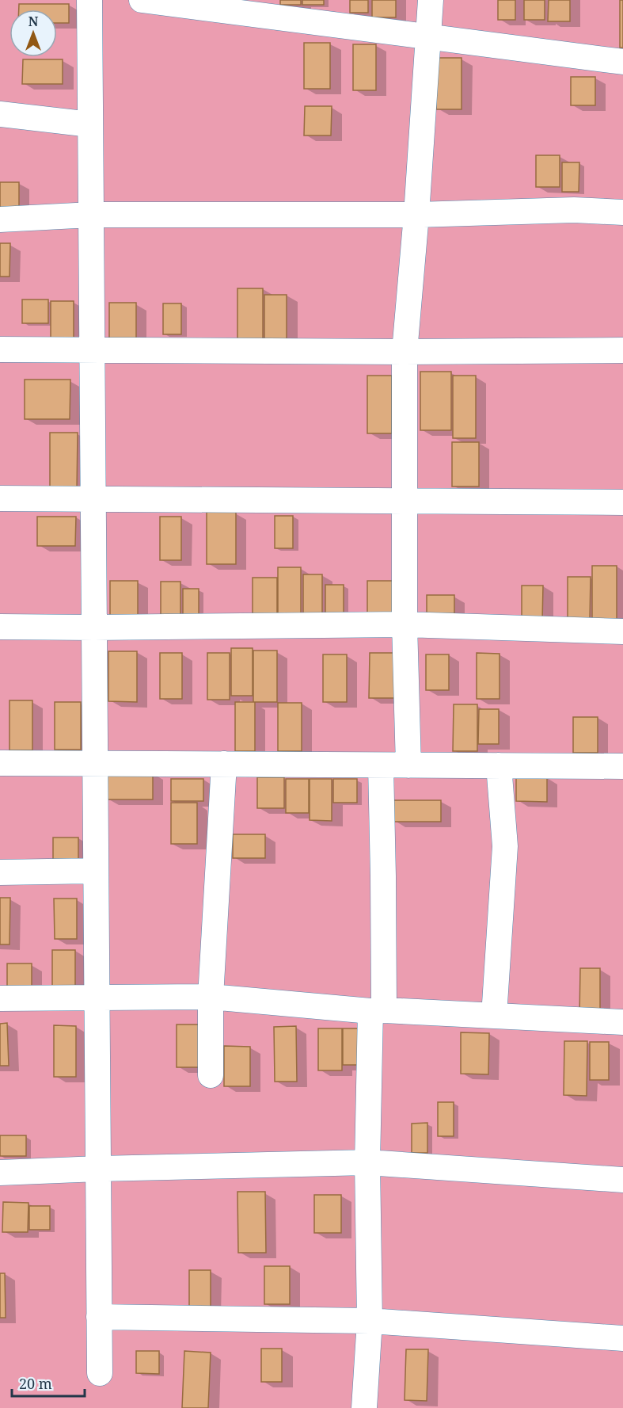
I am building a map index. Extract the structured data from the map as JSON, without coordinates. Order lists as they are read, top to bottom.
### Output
{
  "scale_bar": "20 m",
  "north": "top"
}
